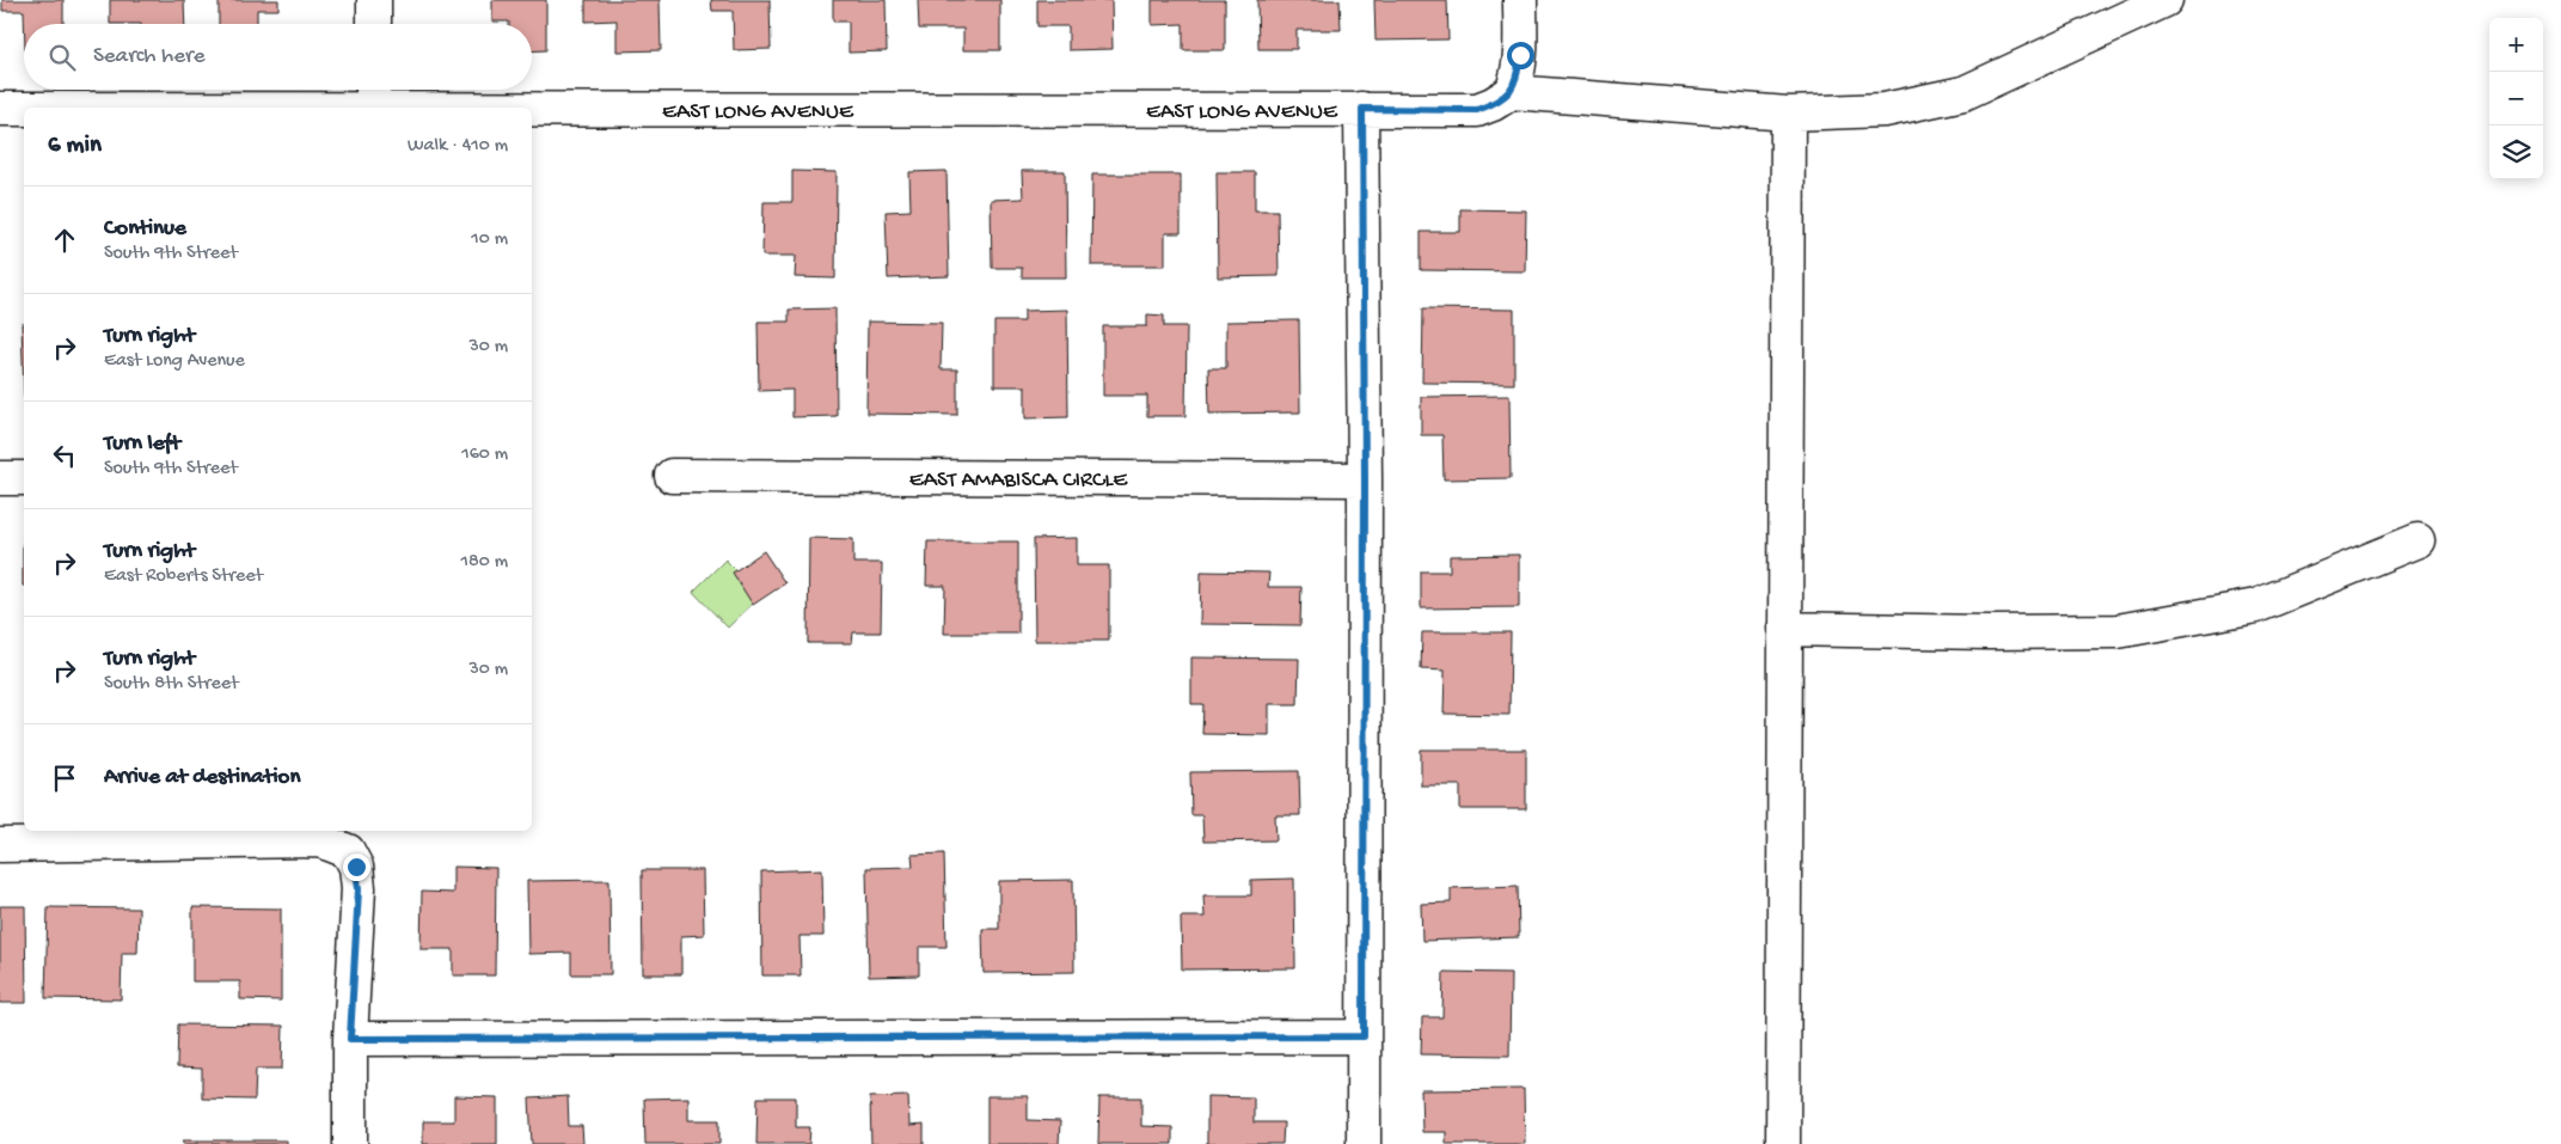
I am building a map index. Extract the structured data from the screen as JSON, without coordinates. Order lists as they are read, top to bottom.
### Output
{
  "streets": {
    "street": ["EAST LONG AVENUE", "EAST AMABISCA CIRCLE"]
  },
  "page": {
    "map_buttons": ["+", "−"],
    "search": "Search here",
    "heading": ["6 min", "Walk · 410 m"],
    "list": [
      ["Continue", "South 9th Street", "10 m"],
      ["Turn right", "East Long Avenue", "30 m"],
      ["Turn left", "South 9th Street", "160 m"],
      ["Turn right", "East Roberts Street", "180 m"],
      ["Turn right", "South 8th Street", "30 m"],
      "Arrive at destination"
    ]
  }
}
